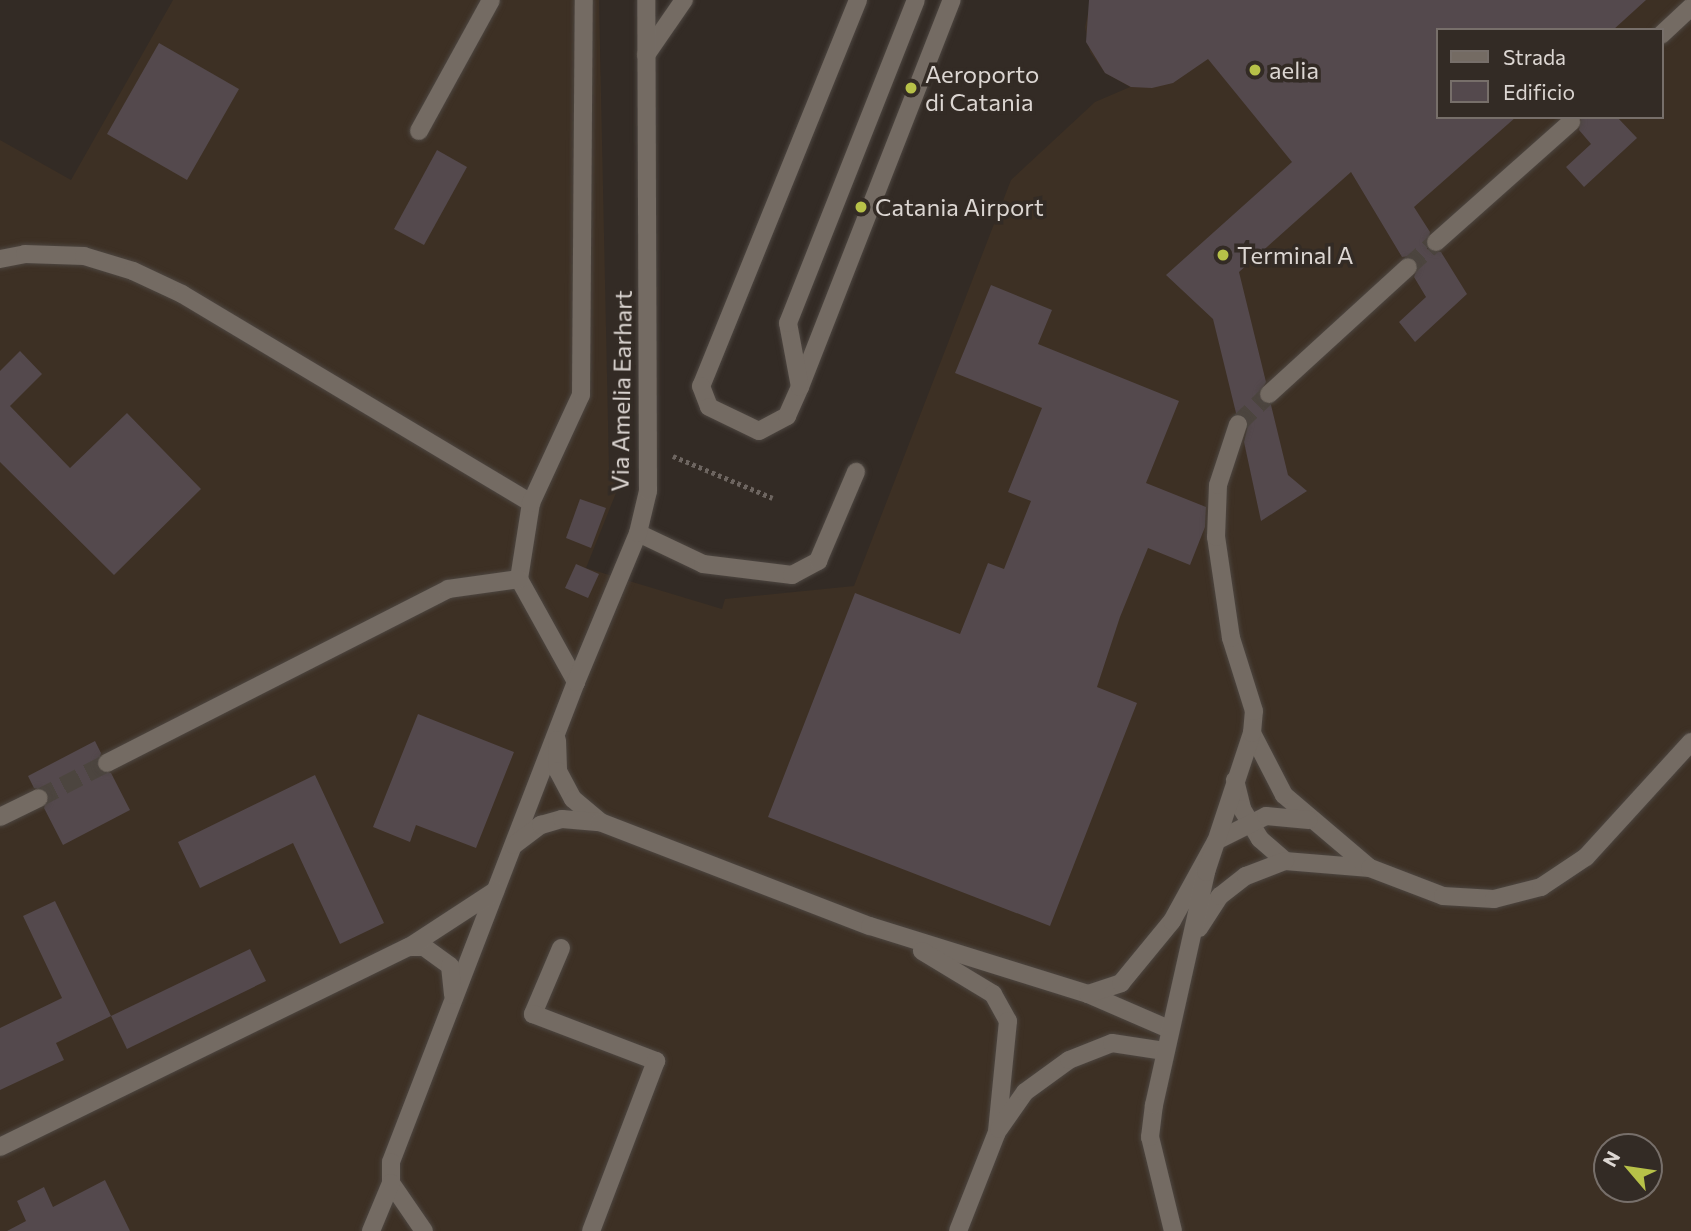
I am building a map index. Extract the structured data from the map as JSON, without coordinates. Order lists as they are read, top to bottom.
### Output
{
  "streets": {
    "street": ["Via Amelia Earhart"]
  },
  "places": [
    "aelia",
    "Aeroporto di Catania",
    "Catania Airport",
    "Terminal A"
  ],
  "legend": ["Strada", "Edificio"],
  "north": "top left"
}
